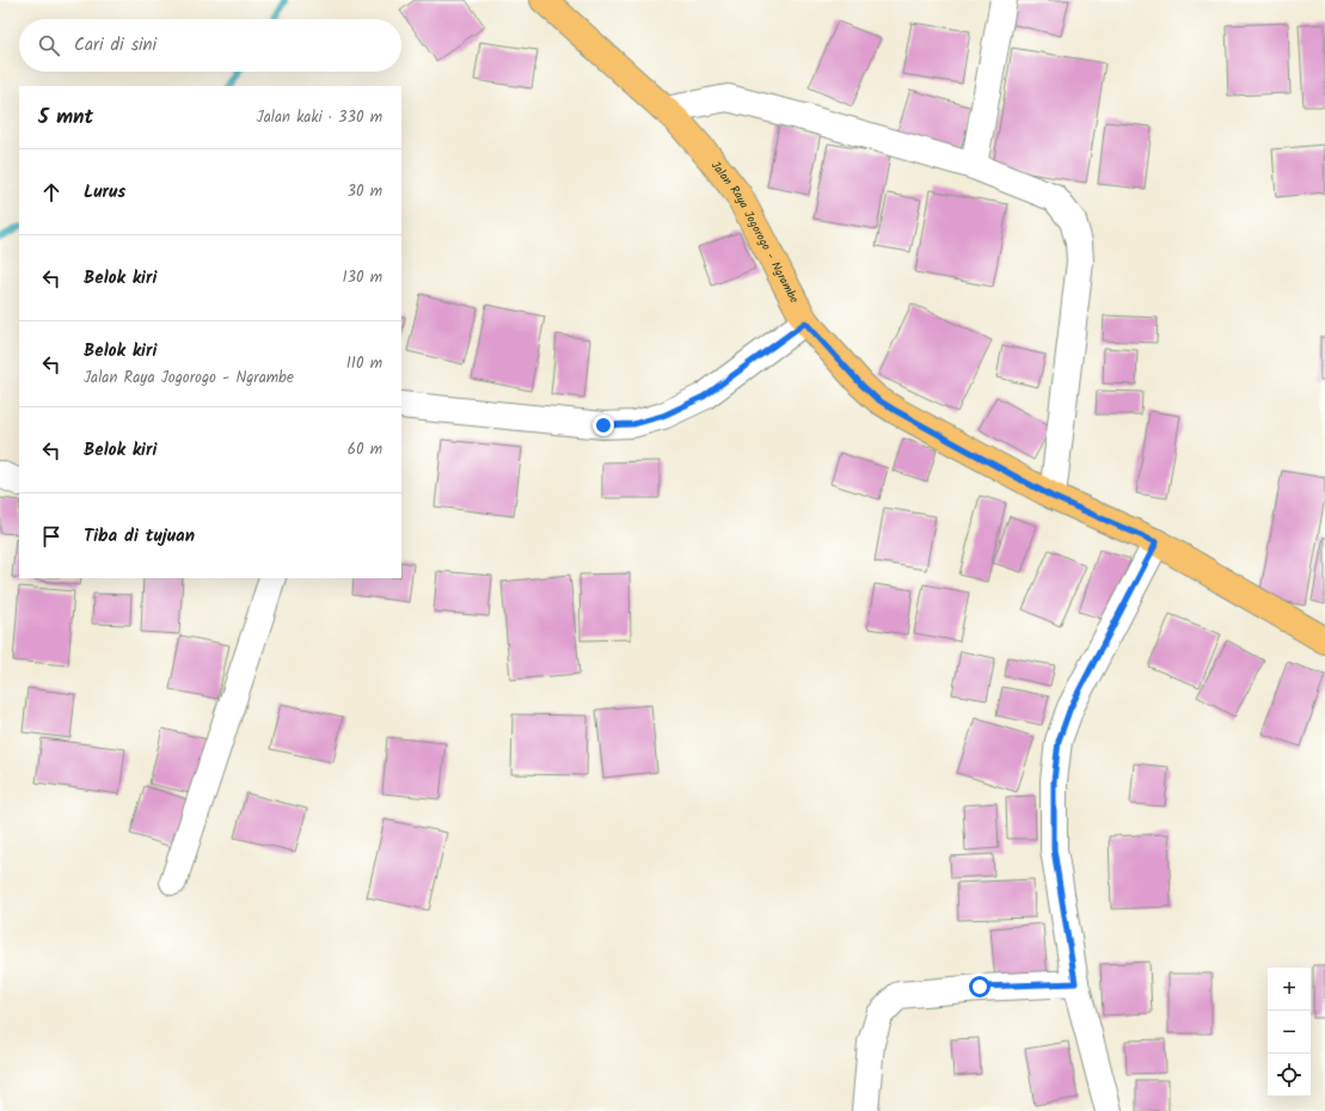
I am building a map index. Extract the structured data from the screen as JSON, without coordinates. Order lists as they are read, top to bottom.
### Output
{
  "streets": {
    "main road": ["Jalan Raya Jogorogo - Ngrambe"]
  },
  "page": {
    "search": "Cari di sini",
    "heading": ["5 mnt", "Jalan kaki · 330 m"],
    "list": [
      ["Lurus", "30 m"],
      ["Belok kiri", "130 m"],
      ["Belok kiri", "Jalan Raya Jogorogo - Ngrambe", "110 m"],
      ["Belok kiri", "60 m"],
      "Tiba di tujuan"
    ],
    "map_buttons": ["+", "−"]
  }
}
